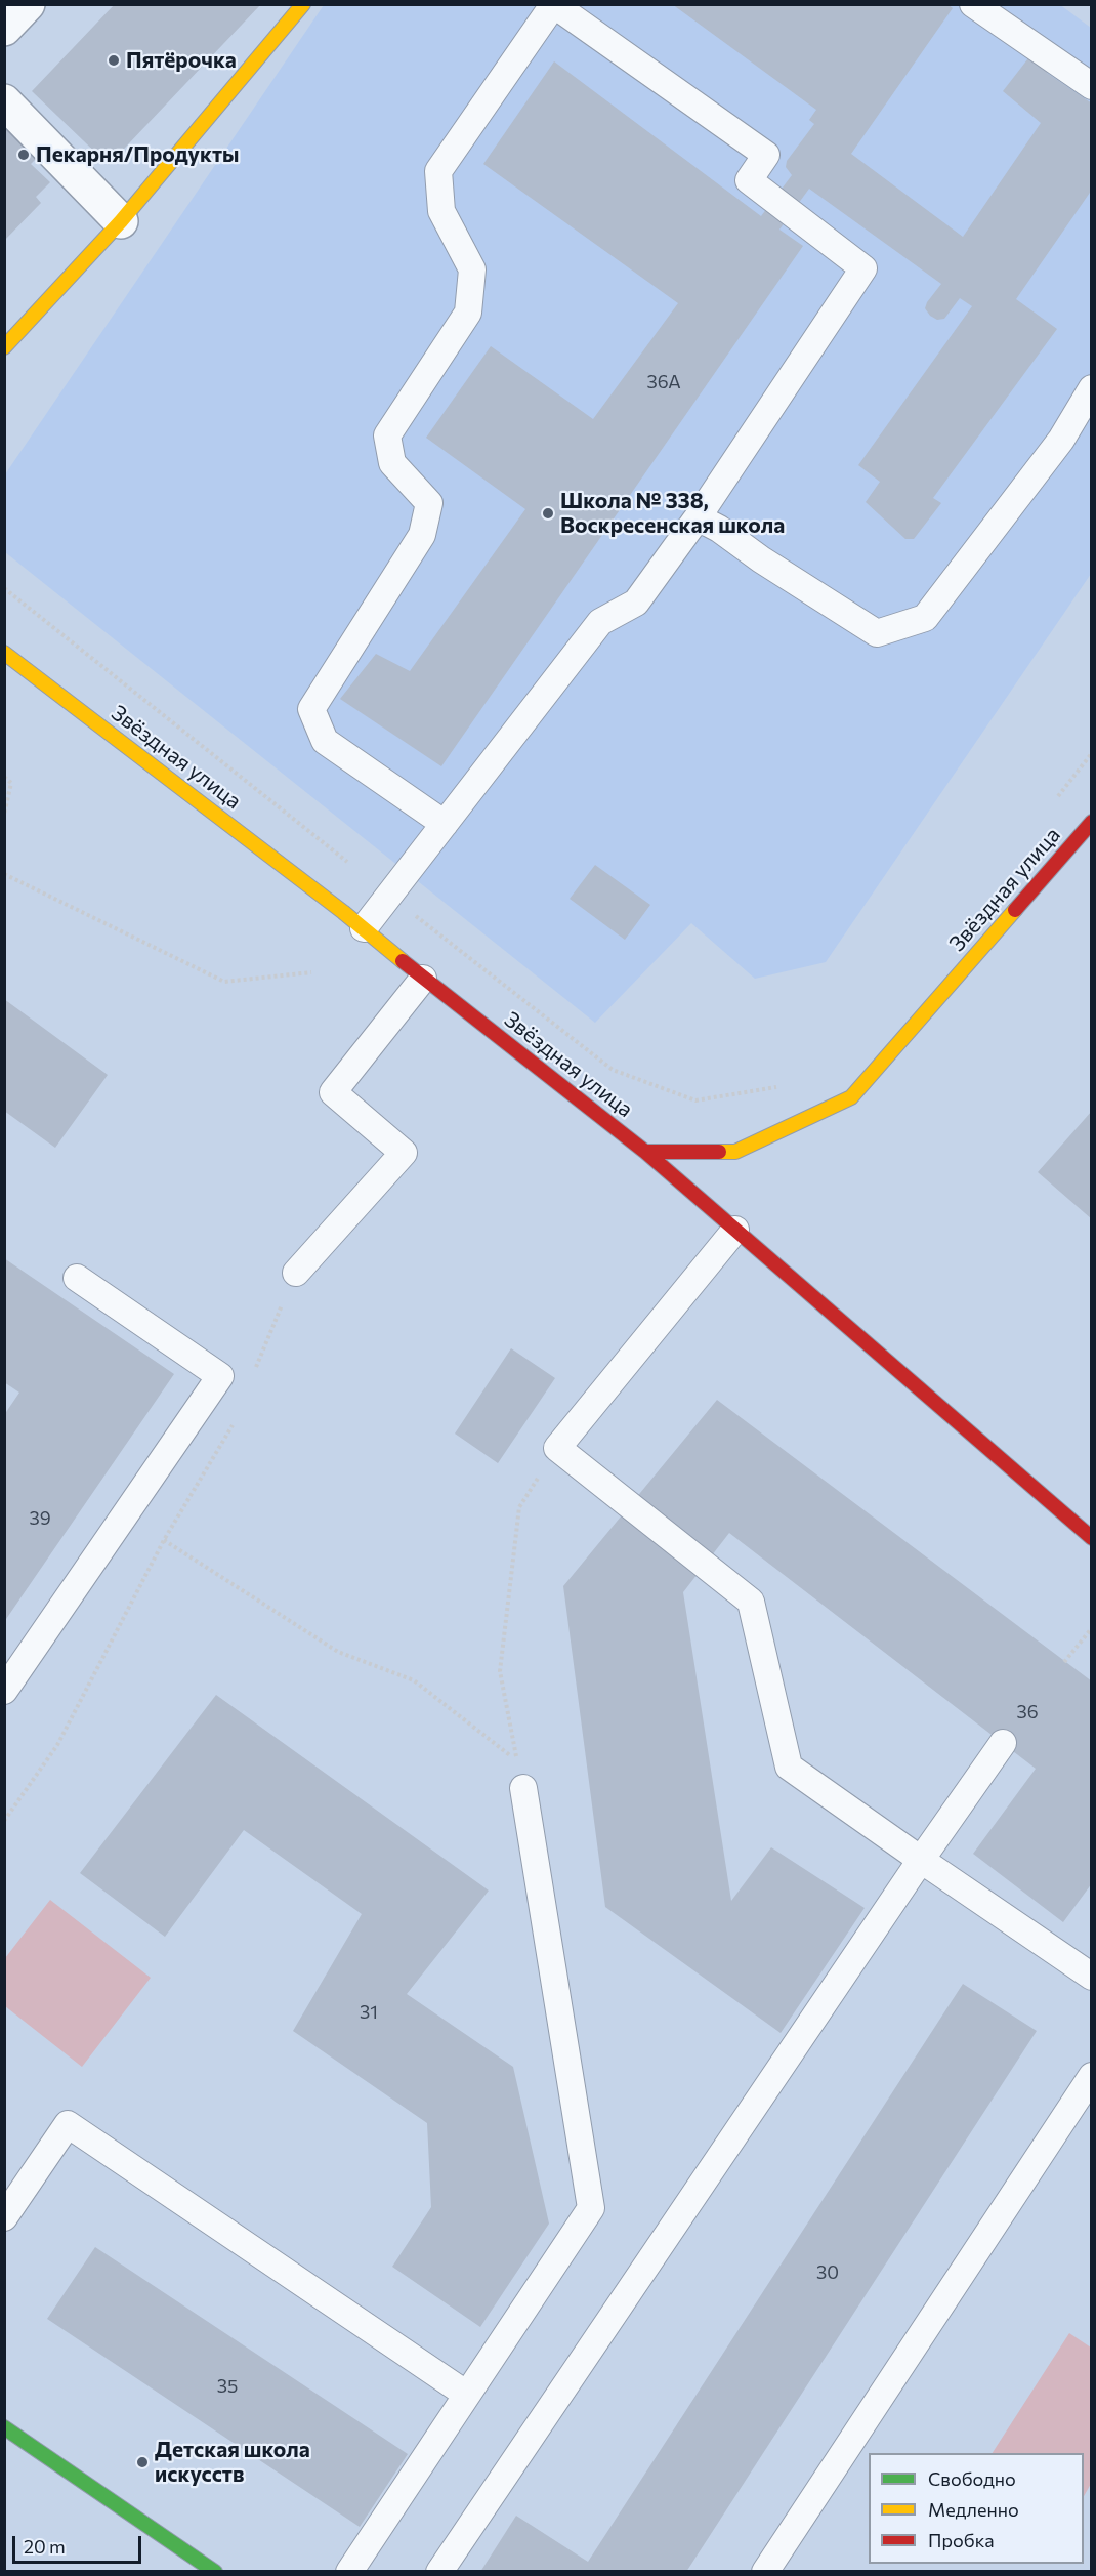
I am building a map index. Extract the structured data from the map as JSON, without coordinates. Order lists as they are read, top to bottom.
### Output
{
  "streets": {
    "street": ["Звёздная улица"]
  },
  "places": [
    "Пятёрочка",
    "Пекарня/Продукты",
    "Школа № 338, Воскресенская школа",
    "Детская школа искусств"
  ],
  "house_numbers": [
    "36А",
    "39",
    "36",
    "31",
    "30",
    "35"
  ],
  "legend": ["Свободно", "Медленно", "Пробка"],
  "scale_bar": "20 m"
}
